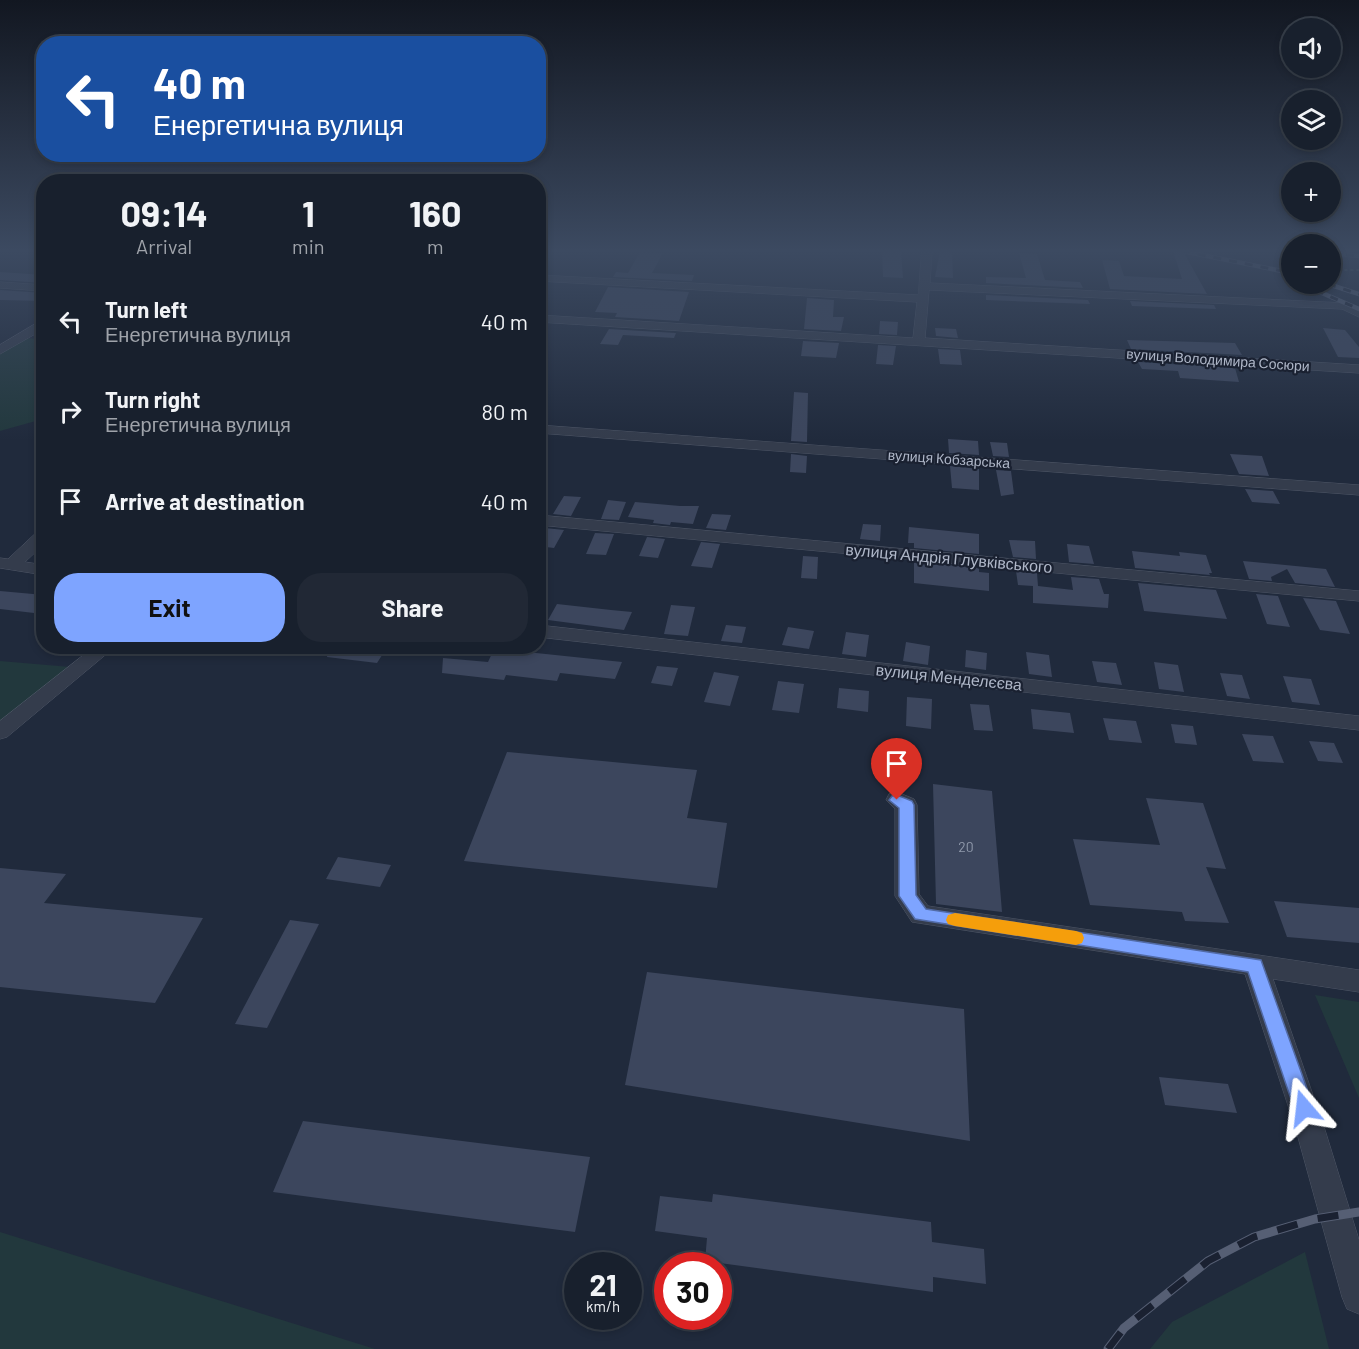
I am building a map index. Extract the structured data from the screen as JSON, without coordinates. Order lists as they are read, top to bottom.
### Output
{
  "streets": {
    "street": [
      "вулиця Володимира Сосюри",
      "вулиця Кобзарська",
      "вулиця Андрія Глувківського",
      "вулиця Менделєєва"
    ]
  },
  "house_numbers": ["20"],
  "page": {
    "map_buttons": ["+", "−"],
    "turn": ["40 m", "Енергетична вулиця"],
    "eta": [
      "09:14",
      "Arrival",
      "1",
      "min",
      "160",
      "m"
    ],
    "list": [
      {
        "name": "Turn left",
        "note": "Енергетична вулиця",
        "value": "40 m"
      },
      {
        "name": "Turn right",
        "note": "Енергетична вулиця",
        "value": "80 m"
      },
      {
        "name": "Arrive at destination",
        "value": "40 m"
      }
    ],
    "buttons": ["Exit", "Share"],
    "speed": "21 km/h",
    "limit": "30"
  }
}
